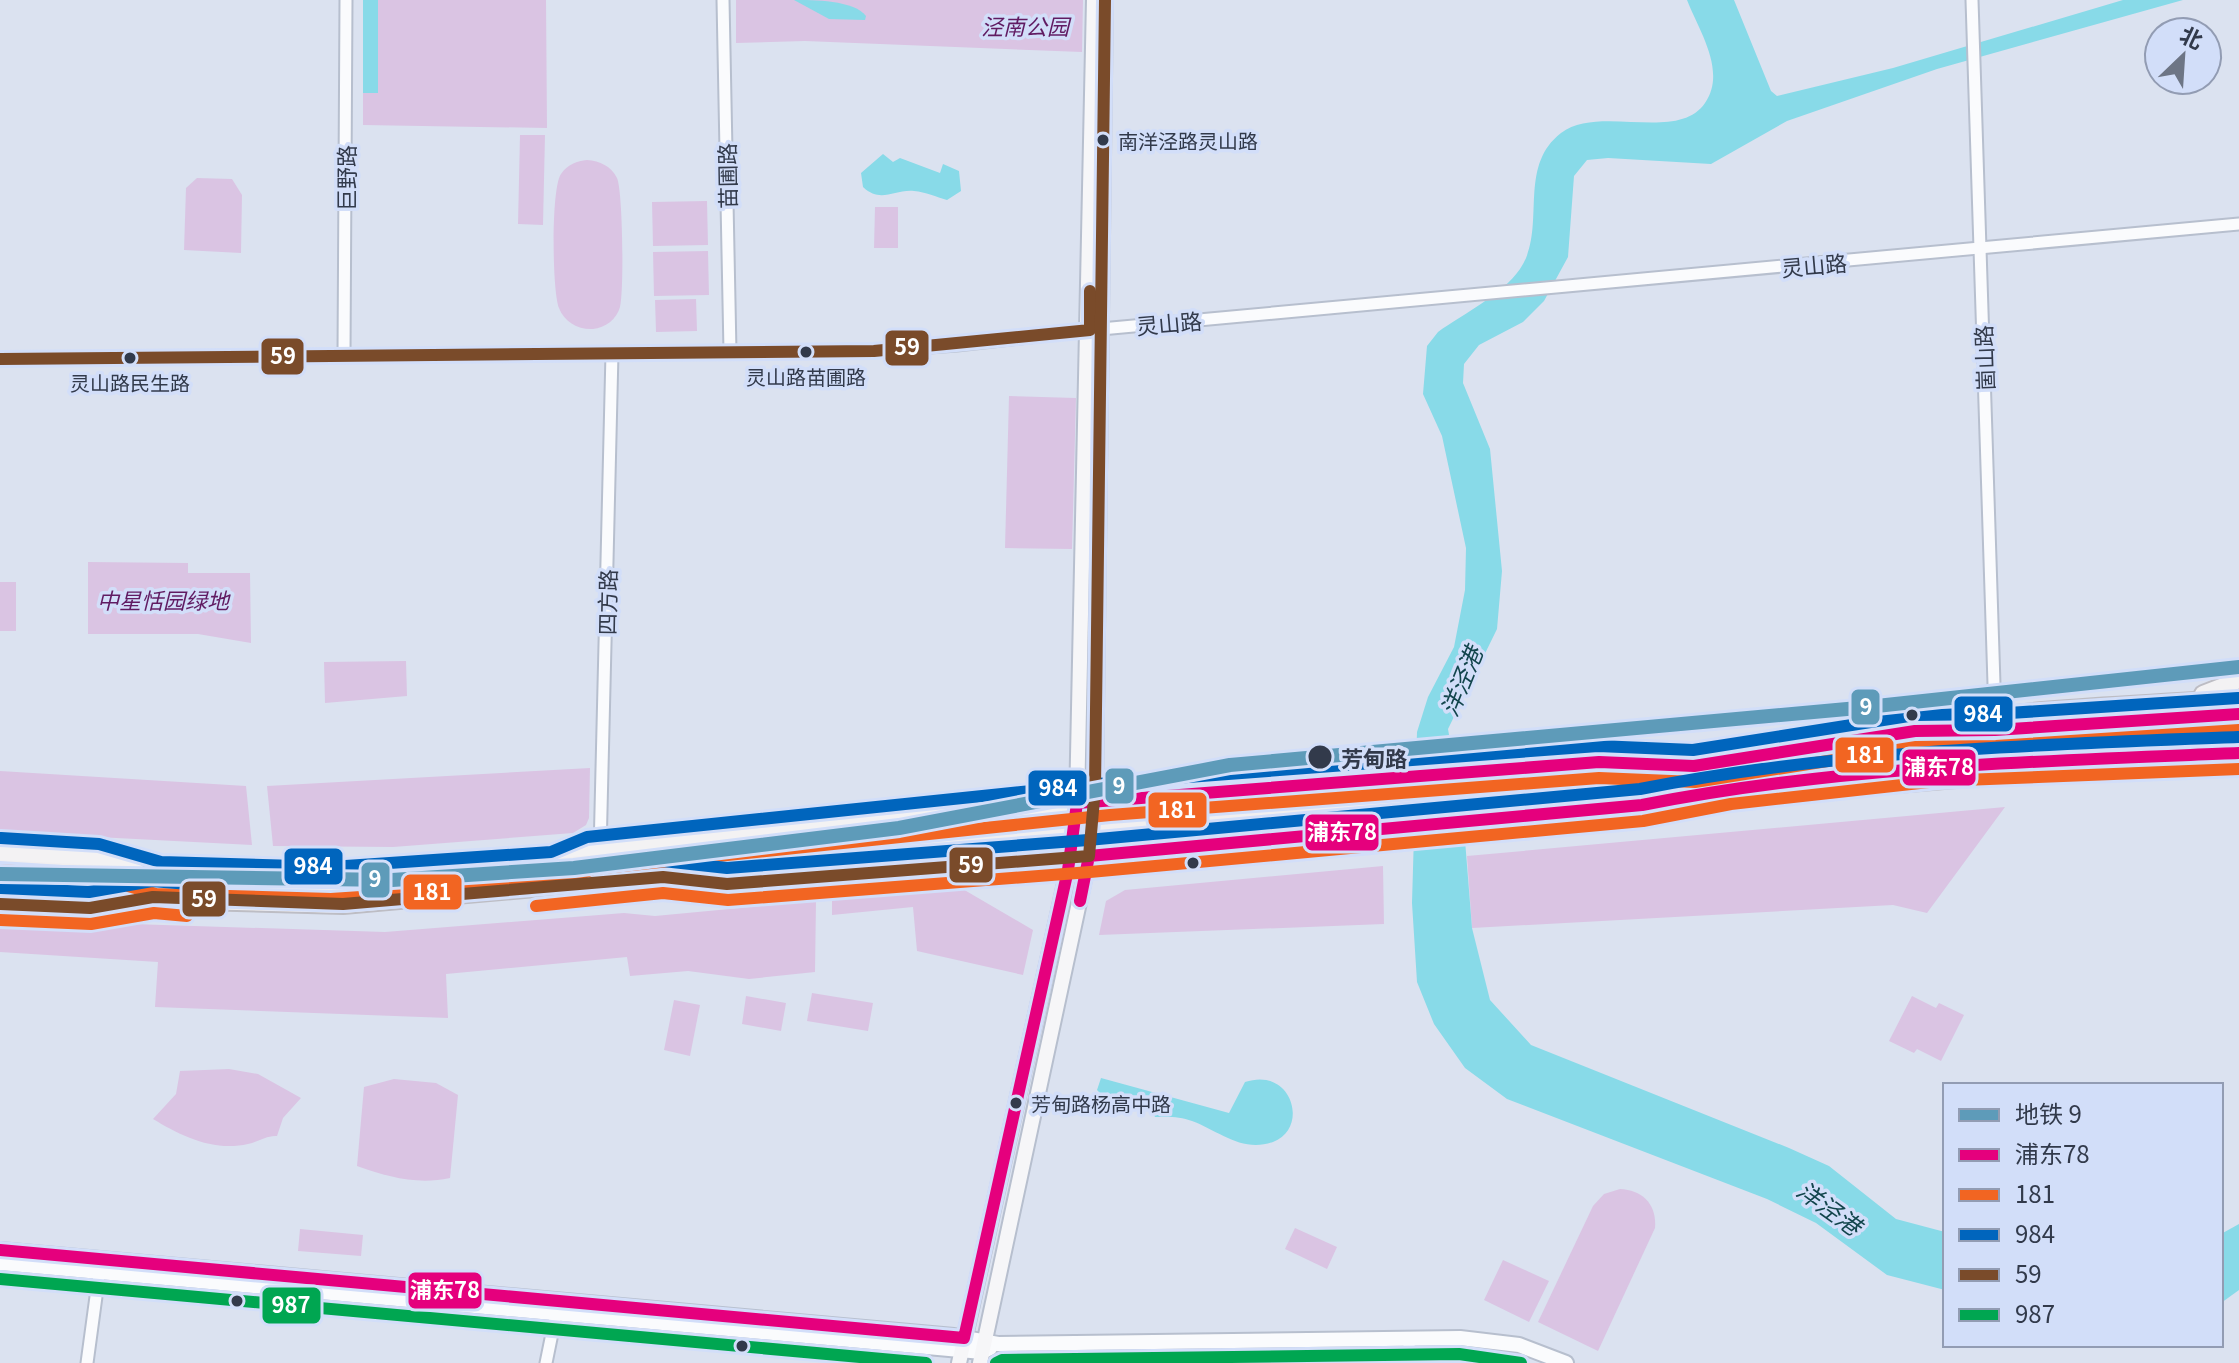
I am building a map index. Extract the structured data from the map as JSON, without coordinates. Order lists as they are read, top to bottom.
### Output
{
  "streets": {
    "street": [
      "苗圃路",
      "巨野路",
      "灵山路",
      "崮山路",
      "四方路"
    ]
  },
  "crossings": [
    ["苗圃路", "灵山路"],
    ["巨野路", "灵山路"],
    ["灵山路", "崮山路"],
    ["灵山路", "四方路"]
  ],
  "water": ["洋泾港"],
  "parks": ["泾南公园", "中星恬园绿地"],
  "places": [
    "南洋泾路灵山路",
    "灵山路苗圃路",
    "灵山路民生路",
    "芳甸路",
    "芳甸路杨高中路"
  ],
  "lines": [
    "transit line 59",
    "metro line 9",
    "transit line 984",
    "transit line 浦东78",
    "transit line 181",
    "transit line 987"
  ],
  "legend": [
    "地铁 9",
    "浦东78",
    "181",
    "984",
    "59",
    "987"
  ],
  "north": "top right"
}
